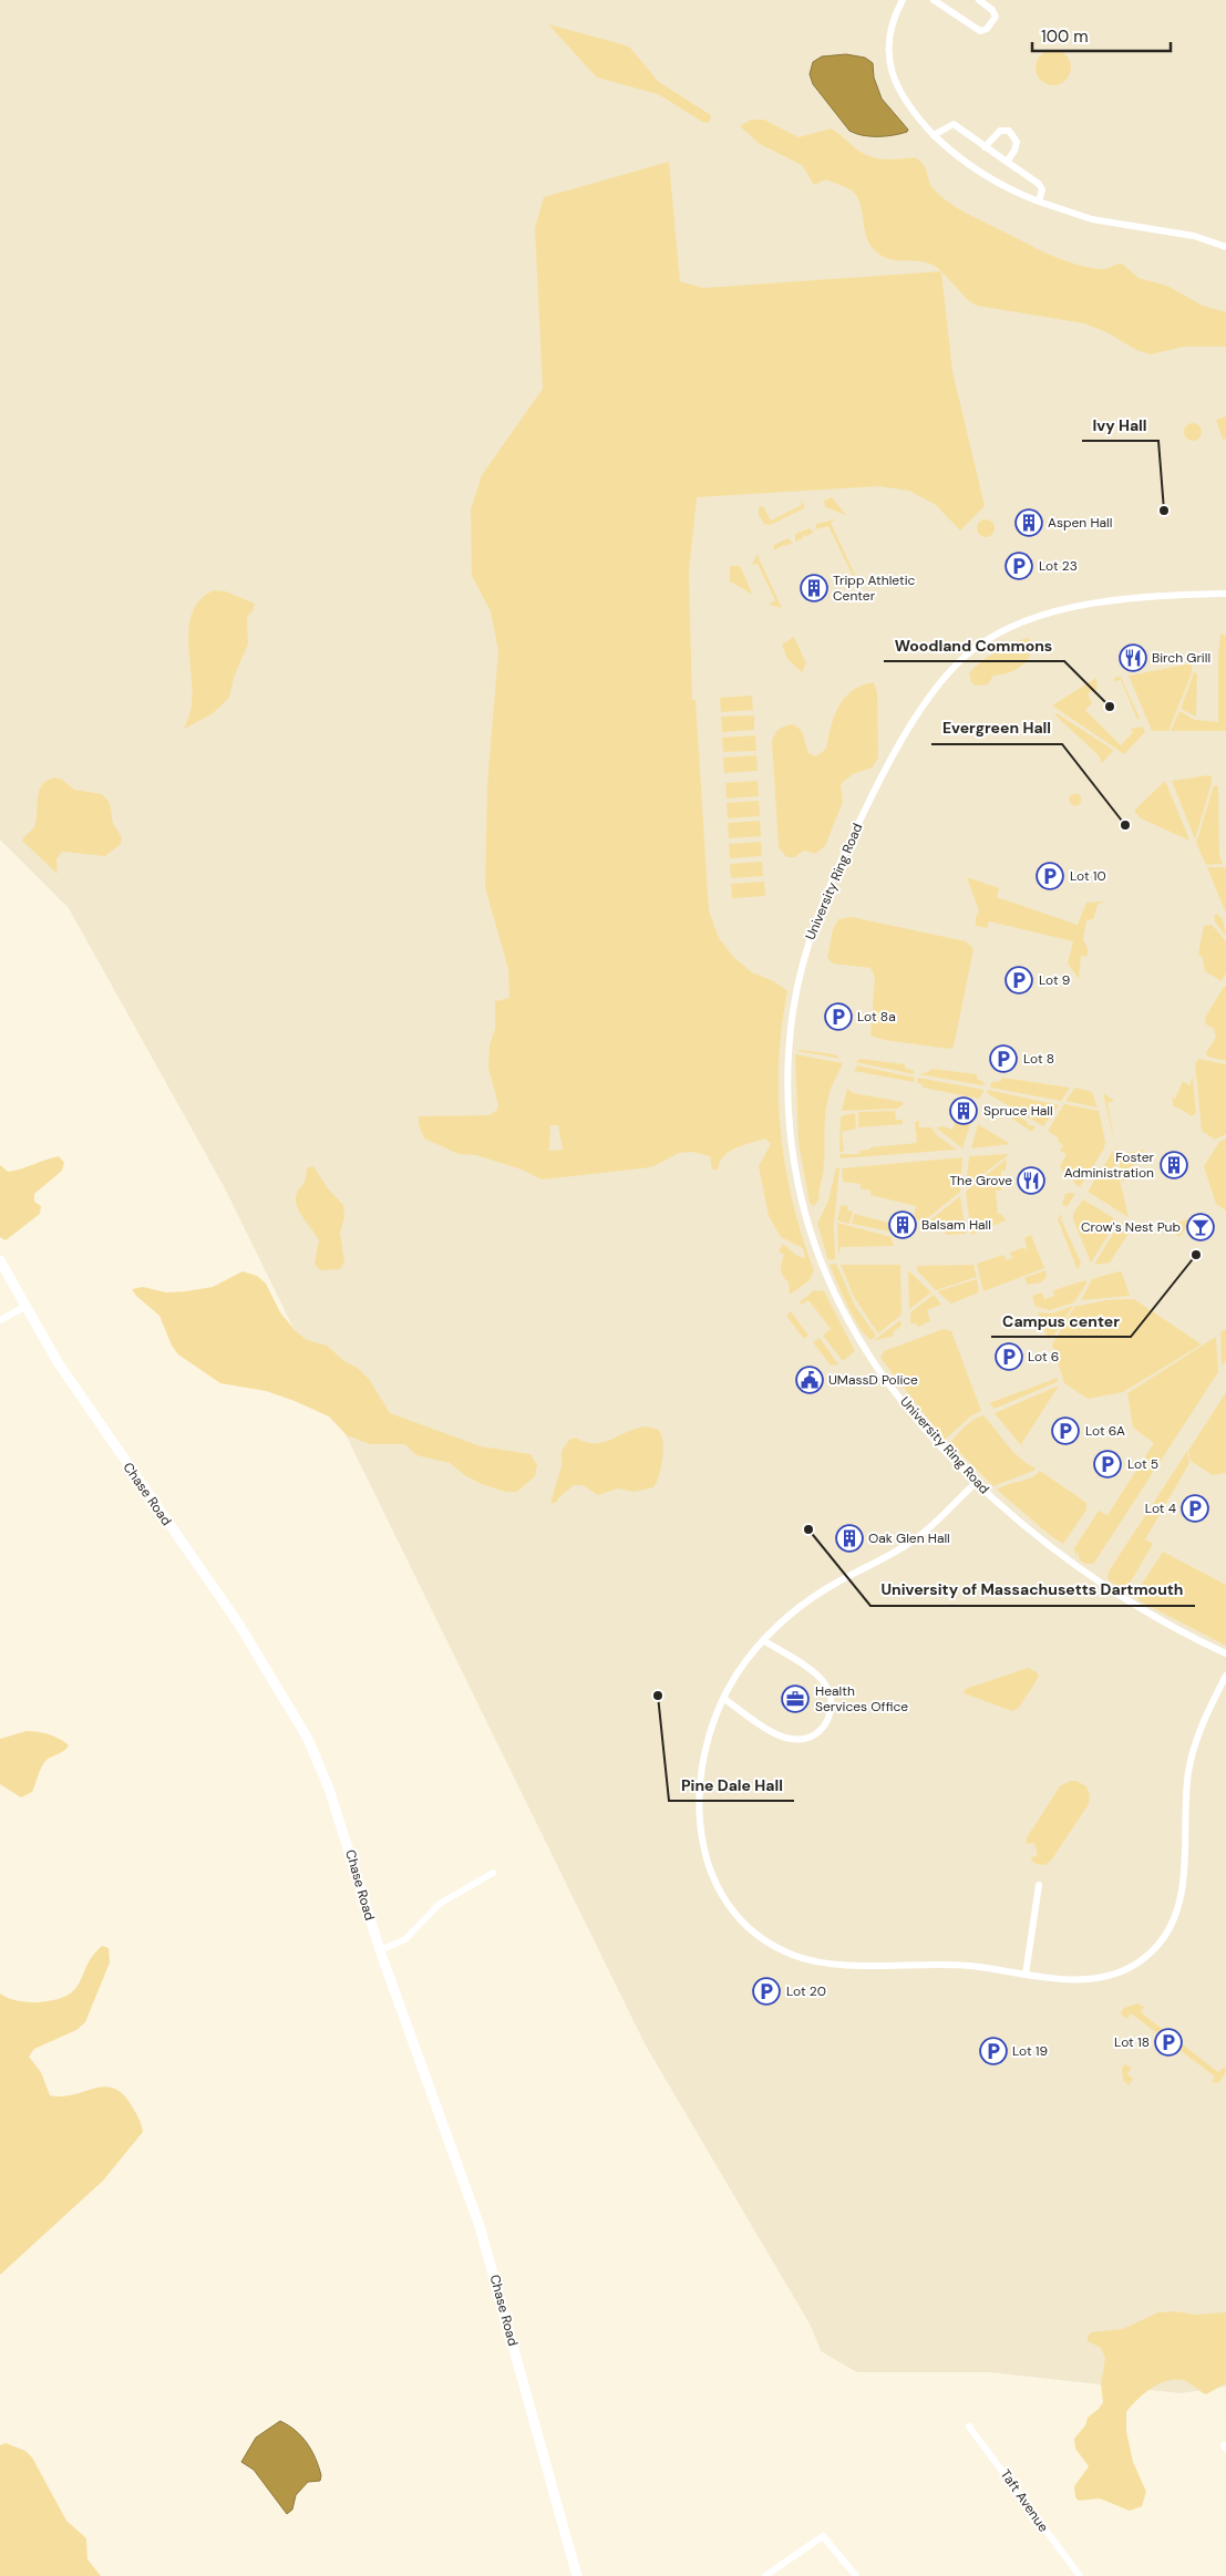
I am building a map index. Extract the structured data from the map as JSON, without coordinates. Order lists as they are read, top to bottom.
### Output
{
  "streets": {
    "street": ["University Ring Road", "Chase Road", "Taft Avenue"]
  },
  "places": {
    "other": [
      "Ivy Hall",
      "Woodland Commons",
      "Evergreen Hall",
      "Campus center",
      "University of Massachusetts Dartmouth",
      "Pine Dale Hall"
    ],
    "building": [
      "Aspen Hall",
      "Tripp Athletic Center",
      "Spruce Hall",
      "Foster Administration",
      "Balsam Hall",
      "Oak Glen Hall"
    ],
    "parking": [
      "Lot 23",
      "Lot 10",
      "Lot 9",
      "Lot 8a",
      "Lot 8",
      "Lot 6",
      "Lot 6A",
      "Lot 5",
      "Lot 4",
      "Lot 20",
      "Lot 18",
      "Lot 19"
    ],
    "restaurant": ["Birch Grill", "The Grove"],
    "bar": ["Crow's Nest Pub"],
    "public building": ["UMassD Police"],
    "office": ["Health Services Office"]
  },
  "scale_bar": "100 m"
}
